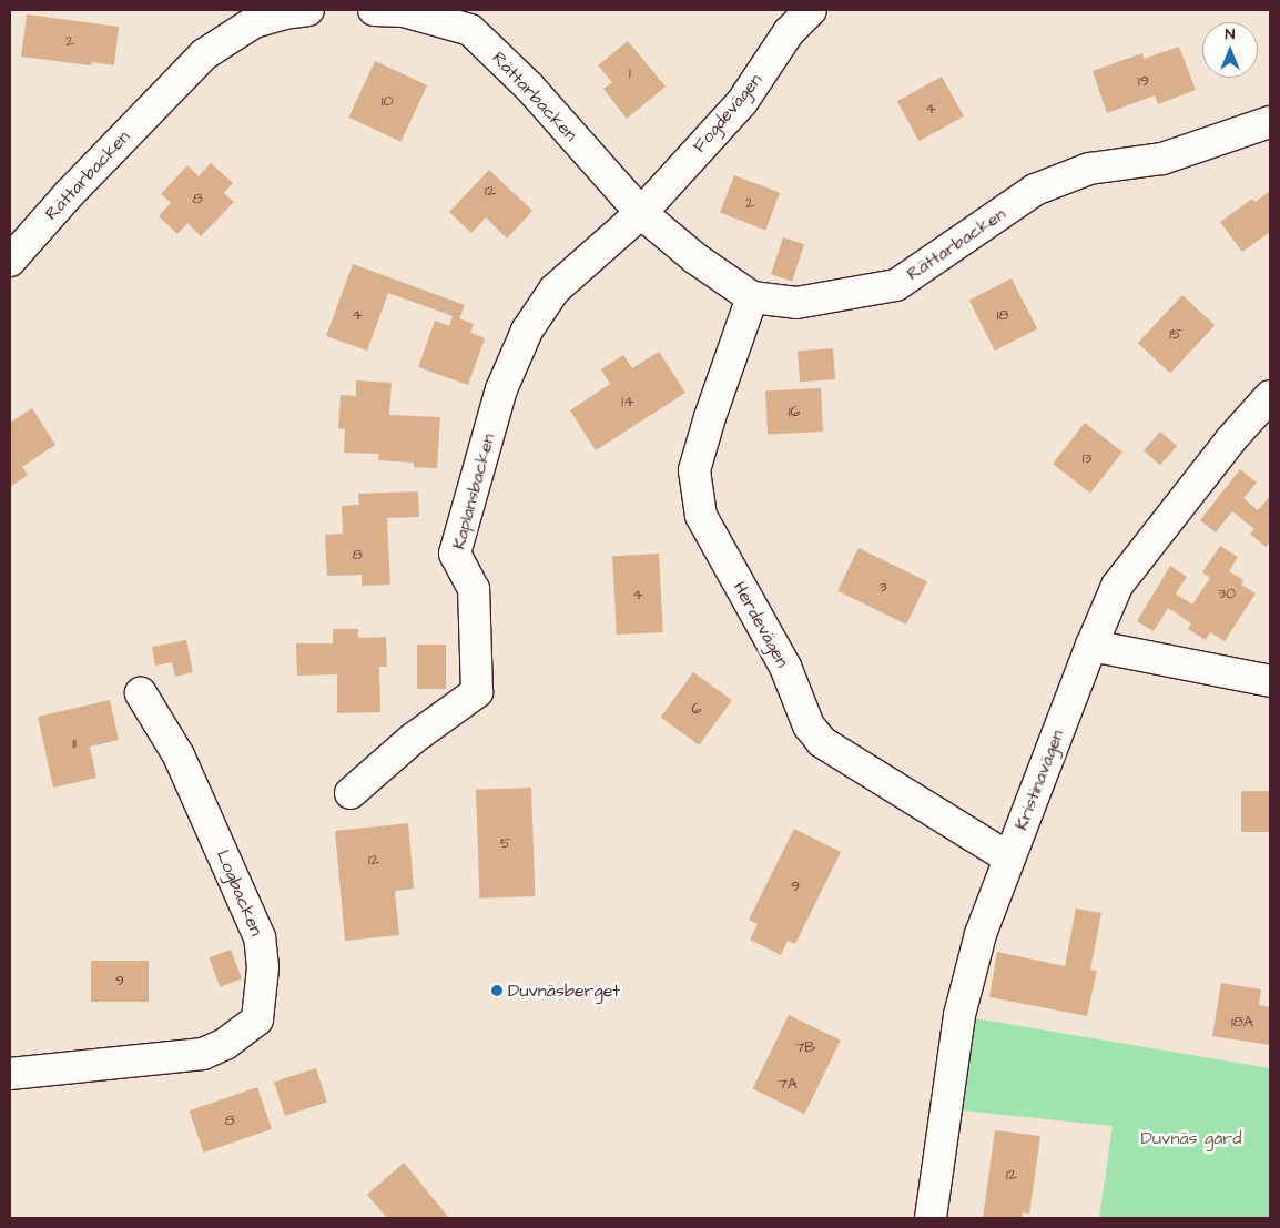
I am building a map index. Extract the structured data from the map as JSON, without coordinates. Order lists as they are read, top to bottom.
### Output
{
  "streets": {
    "street": [
      "Rättarbacken",
      "Fogdevägen",
      "Kaplansbacken",
      "Herdevägen",
      "Kristinavägen",
      "Logbacken"
    ]
  },
  "crossings": [
    ["Rättarbacken", "Fogdevägen"],
    ["Rättarbacken", "Kaplansbacken"],
    ["Rättarbacken", "Herdevägen"],
    ["Fogdevägen", "Kaplansbacken"],
    ["Herdevägen", "Kristinavägen"]
  ],
  "parks": ["Duvnäs gård"],
  "places": ["Duvnäsberget"],
  "house_numbers": [
    "2",
    "1",
    "19",
    "10",
    "4",
    "12",
    "8",
    "2",
    "4",
    "18",
    "15",
    "14",
    "16",
    "13",
    "8",
    "3",
    "30",
    "4",
    "6",
    "11",
    "5",
    "12",
    "9",
    "9",
    "18A",
    "7B",
    "7A",
    "8",
    "12"
  ],
  "north": "top"
}
